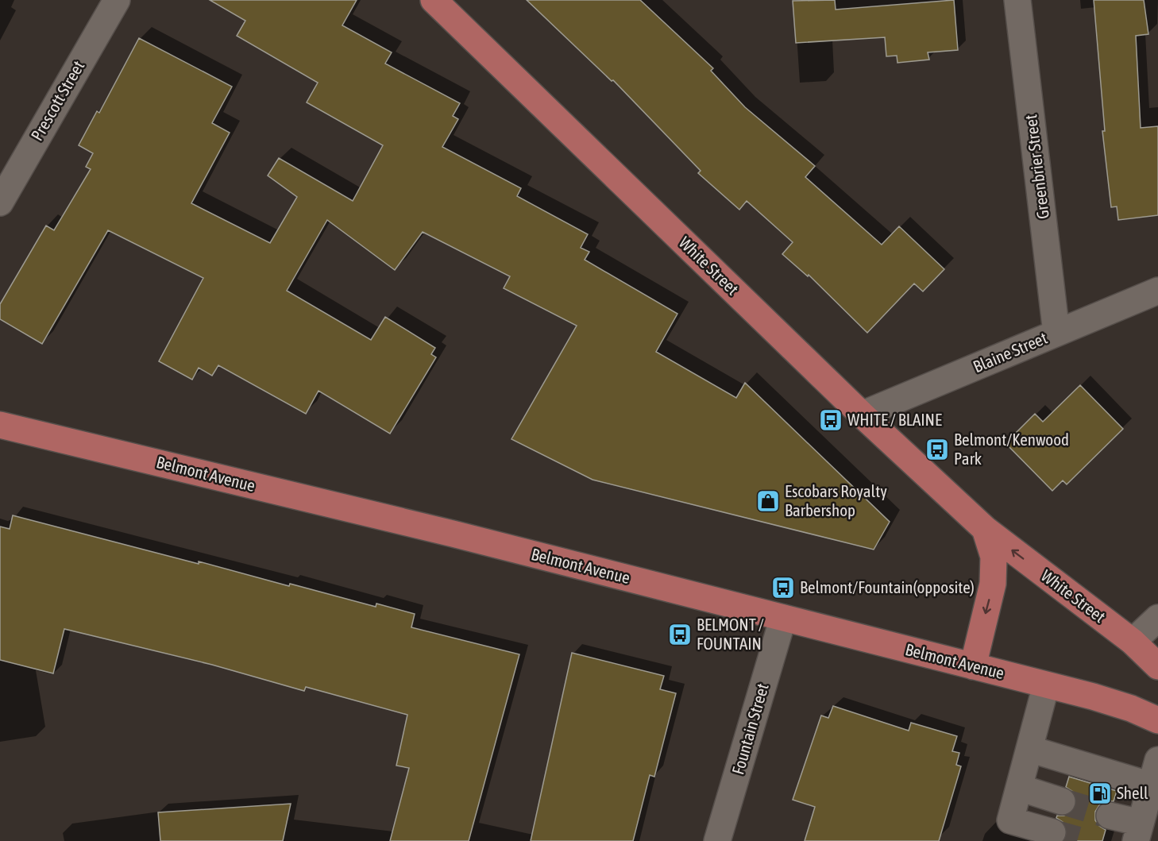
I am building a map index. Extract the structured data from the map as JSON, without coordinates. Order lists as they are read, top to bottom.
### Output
{
  "streets": {
    "main road": ["White Street", "Belmont Avenue"],
    "street": [
      "Prescott Street",
      "Greenbrier Street",
      "Blaine Street",
      "Fountain Street"
    ]
  },
  "crossings": [
    ["Greenbrier Street", "Blaine Street"],
    ["White Street", "Blaine Street"],
    ["White Street", "Belmont Avenue"],
    ["Belmont Avenue", "Fountain Street"]
  ],
  "places": {
    "bus stop": [
      "WHITE / BLAINE",
      "Belmont/Kenwood Park",
      "Belmont/Fountain(opposite)",
      "BELMONT / FOUNTAIN"
    ],
    "shop": ["Escobars Royalty Barbershop"],
    "fuel station": ["Shell"]
  }
}
